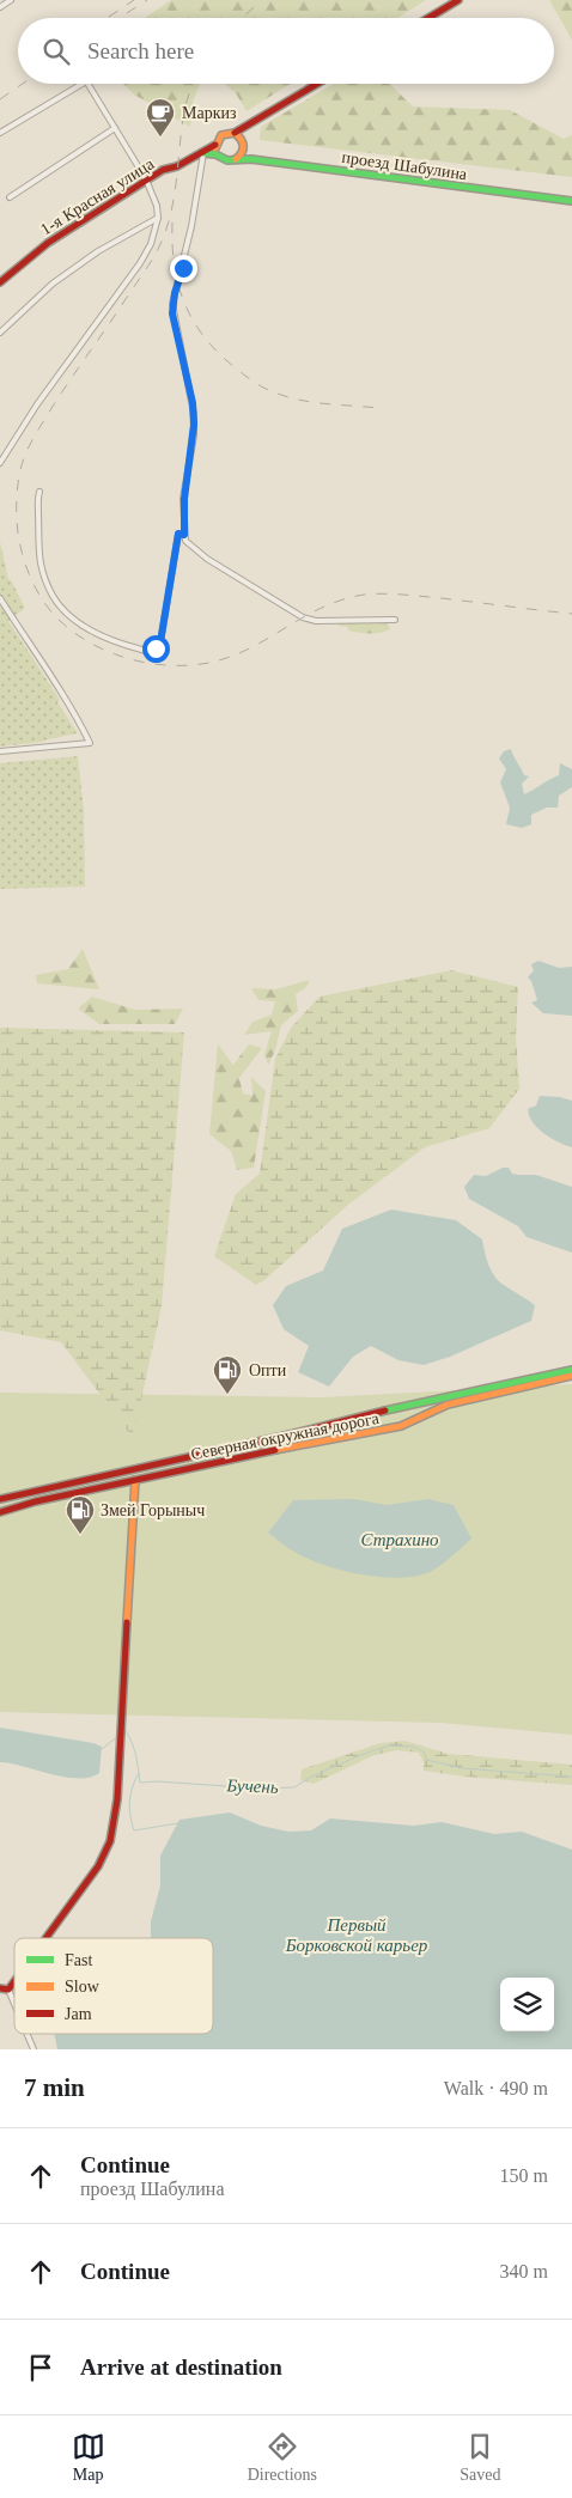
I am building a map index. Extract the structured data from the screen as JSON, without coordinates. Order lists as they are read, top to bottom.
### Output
{
  "streets": {
    "street": ["проезд Шабулина", "1-я Красная улица", "Северная окружная дорога"]
  },
  "crossings": [
    ["проезд Шабулина", "1-я Красная улица"]
  ],
  "water": ["Страхино", "Бучень", "Первый Борковской карьер"],
  "places": {
    "cafe": ["Маркиз"],
    "fuel station": ["Опти", "Змей Горыныч"]
  },
  "legend": ["Fast", "Slow", "Jam"],
  "page": {
    "search": "Search here",
    "heading": ["7 min", "Walk · 490 m"],
    "list": [
      ["Continue", "проезд Шабулина", "150 m"],
      ["Continue", "340 m"],
      "Arrive at destination"
    ],
    "nav": ["Map", "Directions", "Saved"]
  }
}
